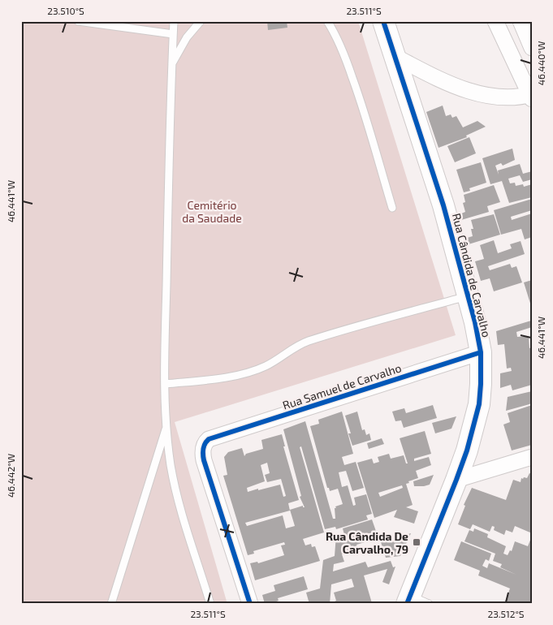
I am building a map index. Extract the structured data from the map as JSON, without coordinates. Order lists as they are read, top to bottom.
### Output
{
  "streets": {
    "street": ["Rua Cândida de Carvalho", "Rua Samuel de Carvalho"]
  },
  "crossings": [
    ["Rua Cândida de Carvalho", "Rua Samuel de Carvalho"]
  ],
  "parks": ["Cemitério da Saudade"],
  "places": {
    "transit": ["Rua Cândida De Carvalho, 79"]
  },
  "coordinates": [
    "23.510°S",
    "23.511°S",
    "46.440°W",
    "46.441°W",
    "46.442°W",
    "23.512°S"
  ]
}
